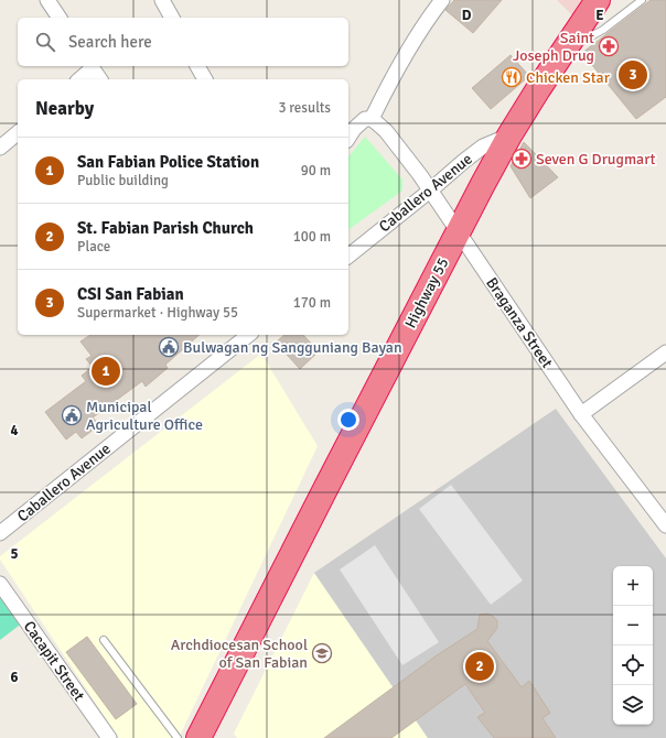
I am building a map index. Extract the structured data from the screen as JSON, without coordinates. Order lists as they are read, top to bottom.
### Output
{
  "streets": {
    "highway": ["Highway 55"],
    "street": ["Caballero Avenue", "Braganza Street", "Cacapit Street"]
  },
  "crossings": [
    ["Caballero Avenue", "Highway 55"],
    ["Caballero Avenue", "Braganza Street"],
    ["Highway 55", "Braganza Street"]
  ],
  "places": {
    "pharmacy": ["Saint Joseph Drug", "Seven G Drugmart"],
    "restaurant": ["Chicken Star"],
    "public building": ["Bulwagan ng Sangguniang Bayan", "Municipal Agriculture Office"],
    "school or university": ["Archdiocesan School of San Fabian"]
  },
  "page": {
    "search": "Search here",
    "pins": ["3", "1", "2"],
    "heading": ["Nearby", "3 results"],
    "list": [
      {
        "mark": "1",
        "name": "San Fabian Police Station",
        "note": "Public building",
        "value": "90 m"
      },
      {
        "mark": "2",
        "name": "St. Fabian Parish Church",
        "note": "Place",
        "value": "100 m"
      },
      {
        "mark": "3",
        "name": "CSI San Fabian",
        "note": "Supermarket · Highway 55",
        "value": "170 m"
      }
    ],
    "map_buttons": ["+", "−"]
  },
  "grid": {
    "columns": ["D", "E"],
    "rows": ["4", "5", "6"]
  }
}
